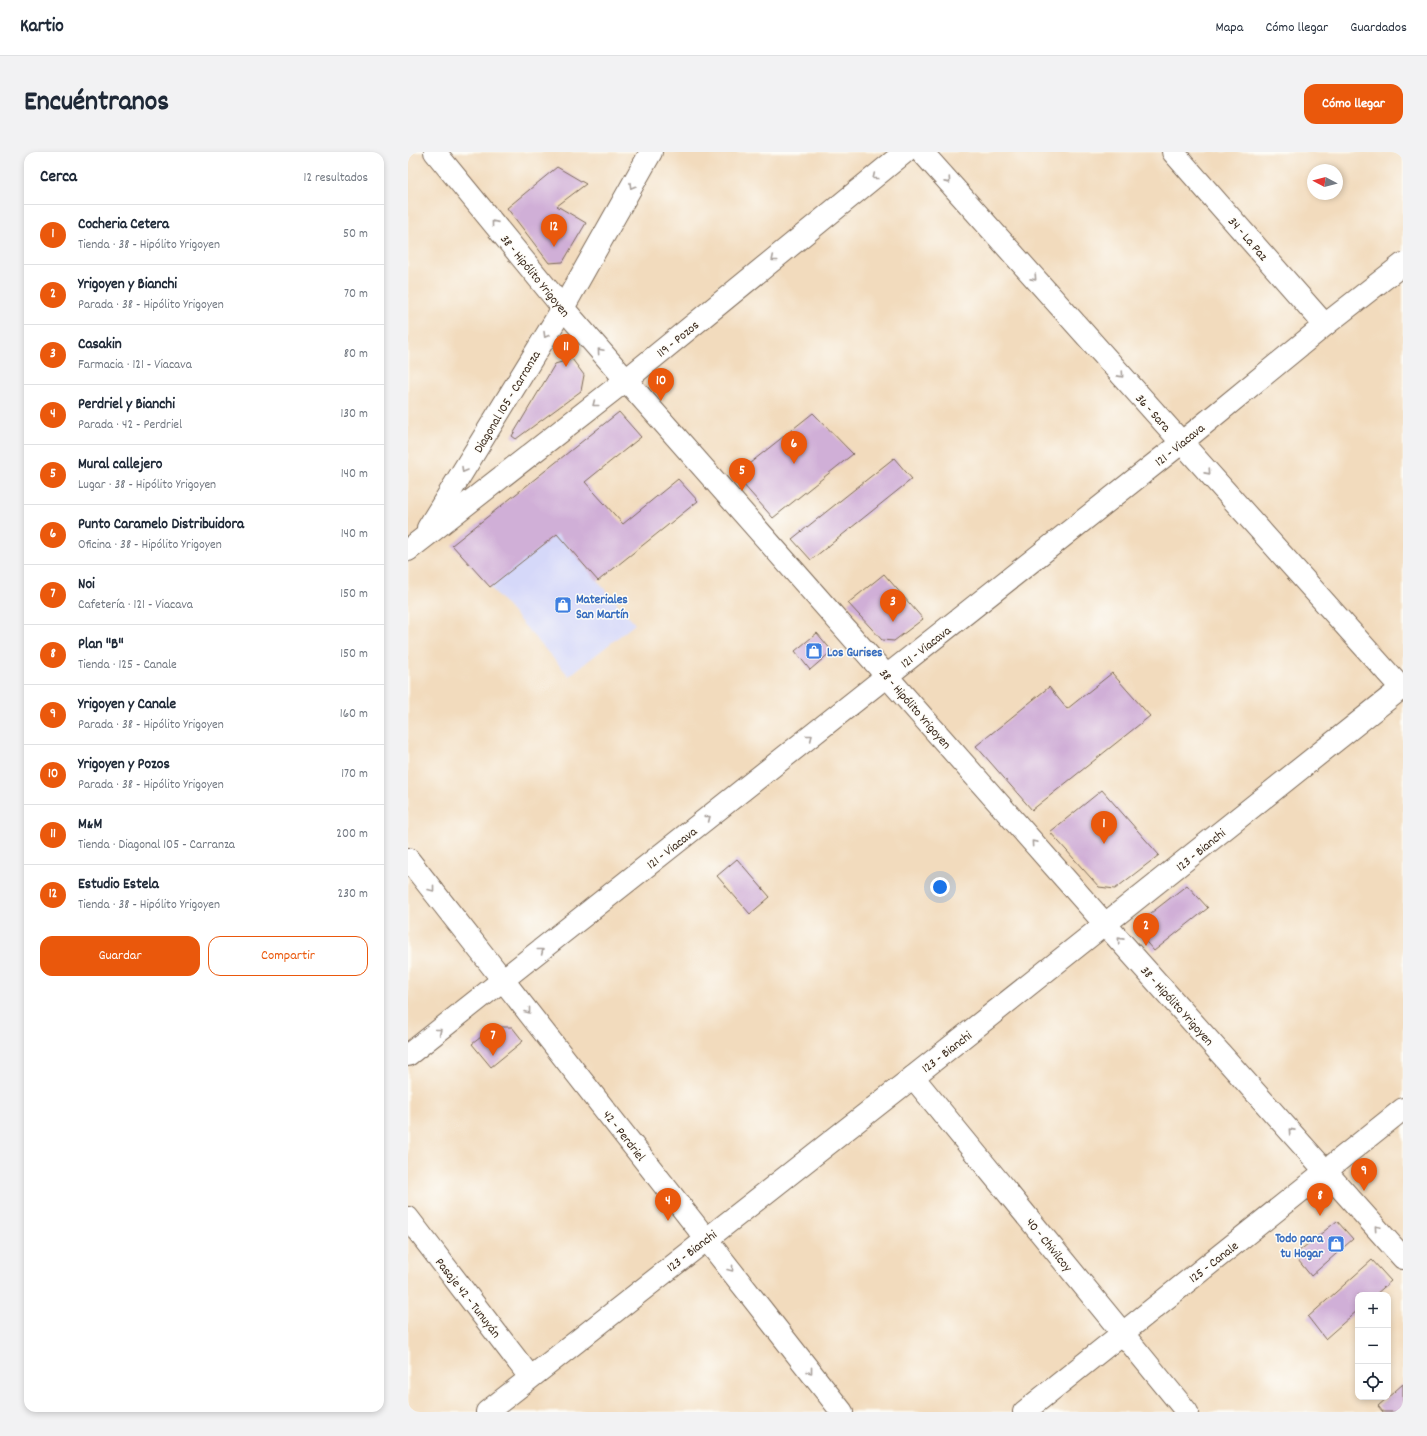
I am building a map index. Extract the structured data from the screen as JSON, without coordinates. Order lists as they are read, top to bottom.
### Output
{
  "streets": {
    "street": [
      "34 - La Paz",
      "38 - Hipólito Yrigoyen",
      "119 - Pozos",
      "Diagonal 105 - Carranza",
      "36 - Sara",
      "121 - Viacava",
      "123 - Bianchi",
      "42 - Perdriel",
      "40 - Chivilcoy",
      "125 - Canale",
      "Pasaje 42 - Tunuyán"
    ]
  },
  "crossings": [
    ["34 - La Paz", "121 - Viacava"],
    ["38 - Hipólito Yrigoyen", "119 - Pozos"],
    ["38 - Hipólito Yrigoyen", "Diagonal 105 - Carranza"],
    ["38 - Hipólito Yrigoyen", "121 - Viacava"],
    ["38 - Hipólito Yrigoyen", "123 - Bianchi"],
    ["38 - Hipólito Yrigoyen", "125 - Canale"],
    ["119 - Pozos", "Diagonal 105 - Carranza"],
    ["36 - Sara", "121 - Viacava"],
    ["36 - Sara", "123 - Bianchi"],
    ["121 - Viacava", "42 - Perdriel"],
    ["123 - Bianchi", "42 - Perdriel"],
    ["123 - Bianchi", "40 - Chivilcoy"],
    ["123 - Bianchi", "Pasaje 42 - Tunuyán"],
    ["40 - Chivilcoy", "125 - Canale"]
  ],
  "one_way": [
    "38 - Hipólito Yrigoyen",
    "119 - Pozos",
    "Diagonal 105 - Carranza",
    "36 - Sara",
    "121 - Viacava",
    "42 - Perdriel"
  ],
  "places": {
    "shop": ["Materiales San Martín", "Los Gurises", "Todo para tu Hogar"]
  },
  "north": "left",
  "page": {
    "header": "Kartio",
    "nav": ["Mapa", "Cómo llegar", "Guardados"],
    "title": "Encuéntranos",
    "buttons": [
      "Cómo llegar",
      ["Guardar", "Compartir"]
    ],
    "heading": ["Cerca", "12 resultados"],
    "list": [
      {
        "mark": "1",
        "name": "Cocheria Cetera",
        "note": "Tienda · 38 - Hipólito Yrigoyen",
        "value": "50 m"
      },
      {
        "mark": "2",
        "name": "Yrigoyen y Bianchi",
        "note": "Parada · 38 - Hipólito Yrigoyen",
        "value": "70 m"
      },
      {
        "mark": "3",
        "name": "Casakin",
        "note": "Farmacia · 121 - Viacava",
        "value": "80 m"
      },
      {
        "mark": "4",
        "name": "Perdriel y Bianchi",
        "note": "Parada · 42 - Perdriel",
        "value": "130 m"
      },
      {
        "mark": "5",
        "name": "Mural callejero",
        "note": "Lugar · 38 - Hipólito Yrigoyen",
        "value": "140 m"
      },
      {
        "mark": "6",
        "name": "Punto Caramelo Distribuidora",
        "note": "Oficina · 38 - Hipólito Yrigoyen",
        "value": "140 m"
      },
      {
        "mark": "7",
        "name": "Noi",
        "note": "Cafetería · 121 - Viacava",
        "value": "150 m"
      },
      {
        "mark": "8",
        "name": "Plan \"B\"",
        "note": "Tienda · 125 - Canale",
        "value": "150 m"
      },
      {
        "mark": "9",
        "name": "Yrigoyen y Canale",
        "note": "Parada · 38 - Hipólito Yrigoyen",
        "value": "160 m"
      },
      {
        "mark": "10",
        "name": "Yrigoyen y Pozos",
        "note": "Parada · 38 - Hipólito Yrigoyen",
        "value": "170 m"
      },
      {
        "mark": "11",
        "name": "M&M",
        "note": "Tienda · Diagonal 105 - Carranza",
        "value": "200 m"
      },
      {
        "mark": "12",
        "name": "Estudio Estela",
        "note": "Tienda · 38 - Hipólito Yrigoyen",
        "value": "230 m"
      }
    ],
    "pins": [
      "12",
      "11",
      "10",
      "6",
      "5",
      "3",
      "1",
      "2",
      "7",
      "9",
      "8",
      "4"
    ],
    "map_buttons": ["+", "−"]
  }
}
